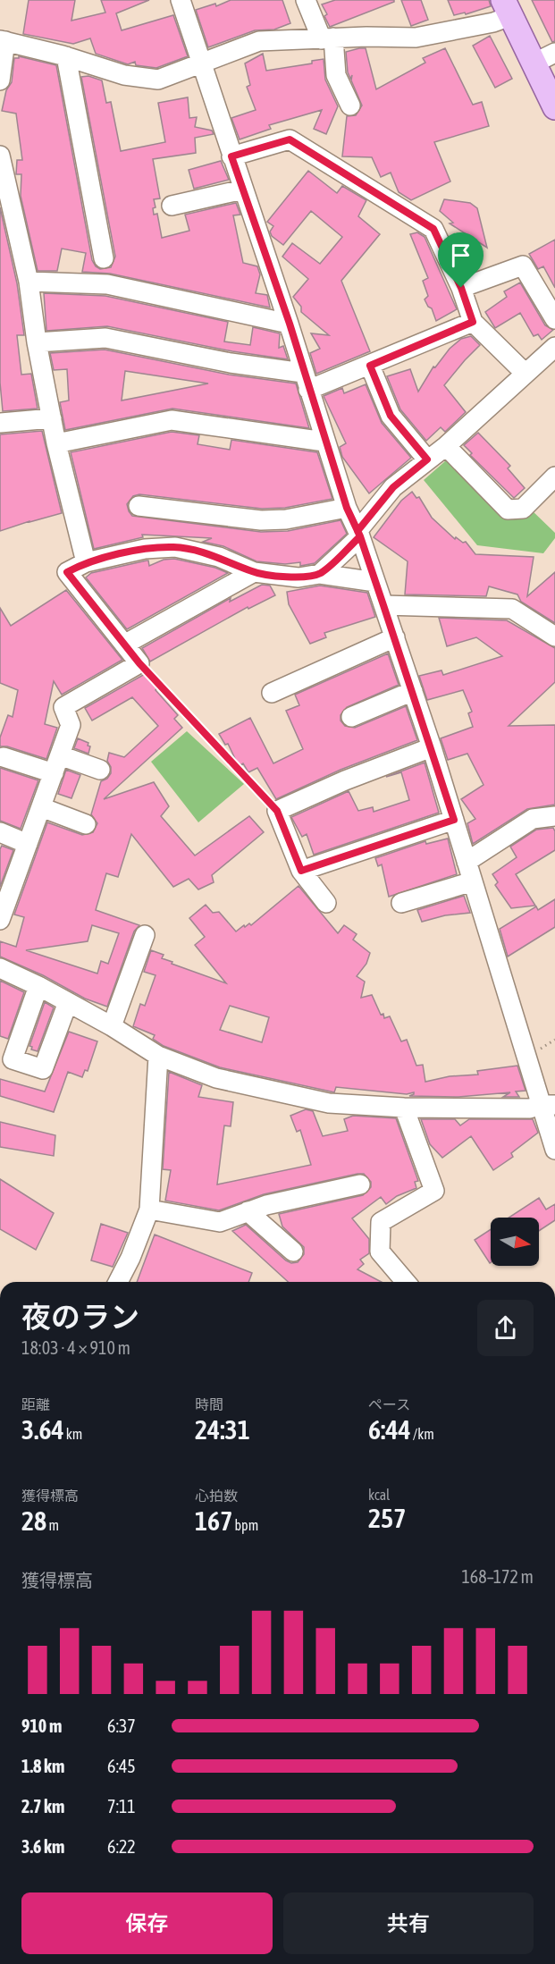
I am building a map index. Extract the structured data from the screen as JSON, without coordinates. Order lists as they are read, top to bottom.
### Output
{
  "north": "right",
  "page": {
    "heading": ["夜のラン", "18:03 · 4 × 910 m"],
    "stats": [
      ["距離", "3.64 km"],
      ["時間", "24:31"],
      ["ペース", "6:44 /km"],
      ["獲得標高", "28 m"],
      ["心拍数", "167 bpm"],
      ["kcal", "257"]
    ],
    "chart": ["獲得標高", "168–172 m"],
    "list": [
      {
        "name": "910 m",
        "note": "6:37"
      },
      {
        "name": "1.8 km",
        "note": "6:45"
      },
      {
        "name": "2.7 km",
        "note": "7:11"
      },
      {
        "name": "3.6 km",
        "note": "6:22"
      }
    ],
    "buttons": ["保存", "共有"]
  }
}
